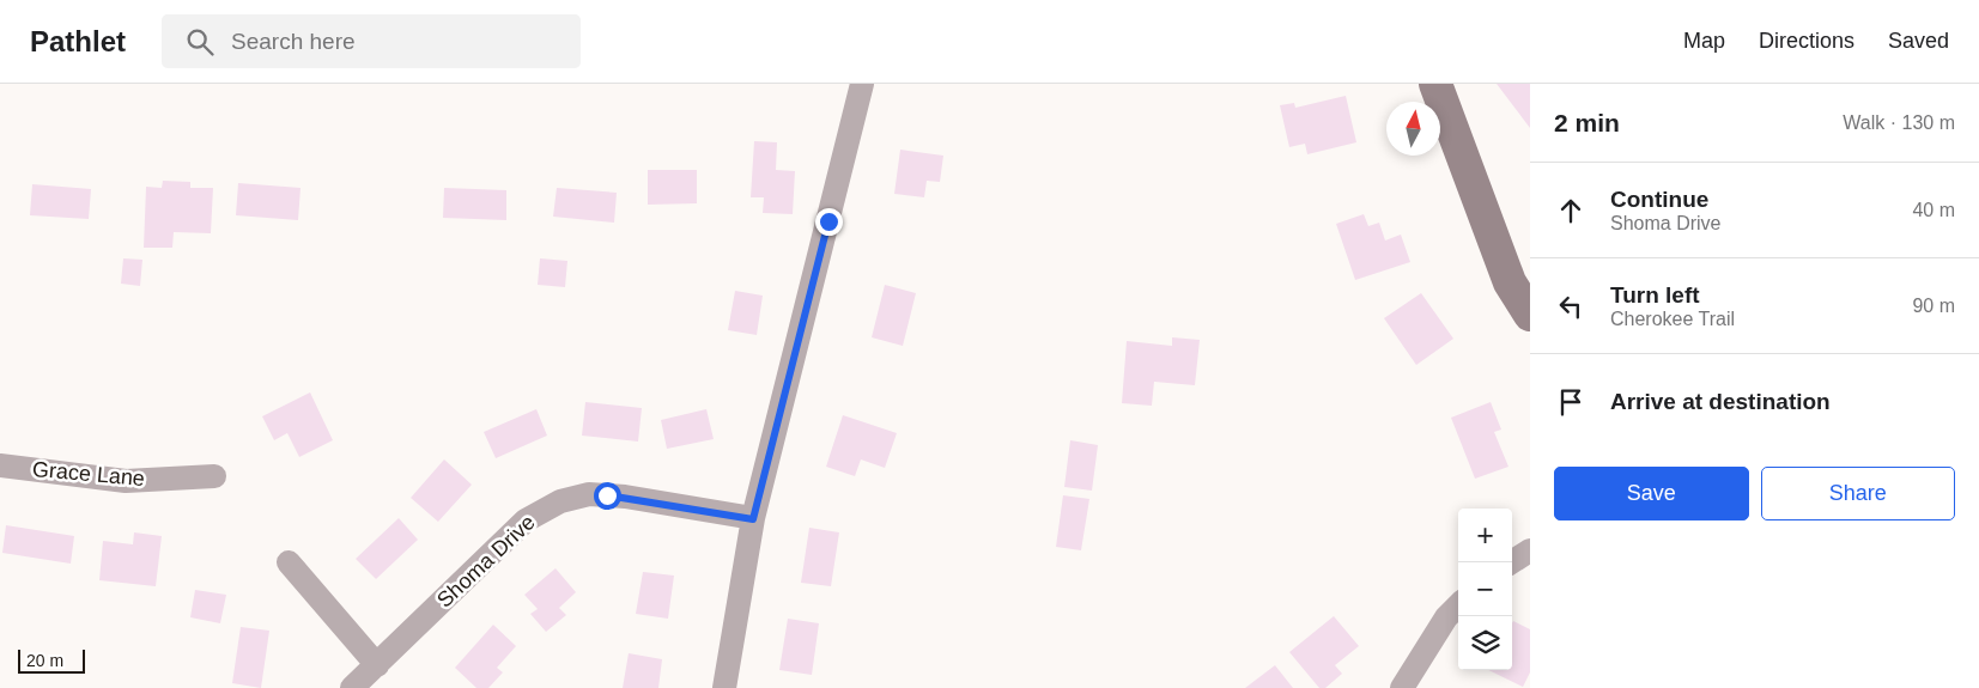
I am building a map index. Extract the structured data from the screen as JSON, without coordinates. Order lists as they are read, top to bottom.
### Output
{
  "streets": {
    "street": ["Grace Lane", "Shoma Drive"]
  },
  "scale_bar": "20 m",
  "north": "top",
  "page": {
    "header": "Pathlet",
    "search": "Search here",
    "nav": ["Map", "Directions", "Saved"],
    "heading": ["2 min", "Walk · 130 m"],
    "list": [
      ["Continue", "Shoma Drive", "40 m"],
      ["Turn left", "Cherokee Trail", "90 m"],
      "Arrive at destination"
    ],
    "buttons": ["Save", "Share"],
    "map_buttons": ["+", "−"],
    "scale": "20 m"
  }
}
